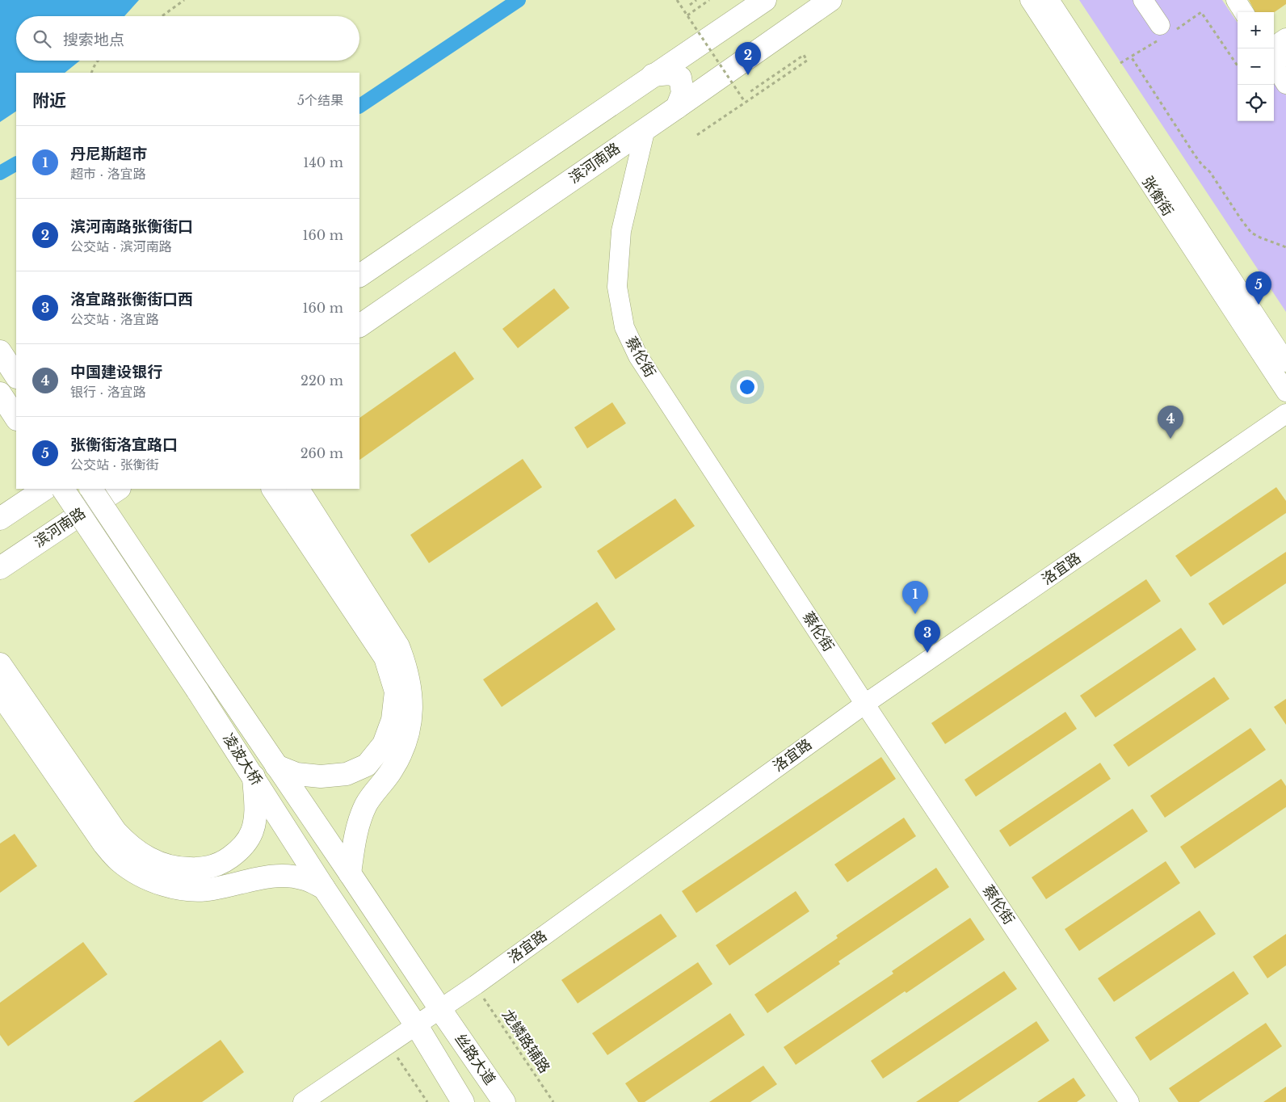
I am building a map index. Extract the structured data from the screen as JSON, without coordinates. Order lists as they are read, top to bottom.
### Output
{
  "streets": {
    "main road": ["滨河南路", "凌波大桥", "丝路大道"],
    "street": ["张衡街", "蔡伦街", "洛宜路"],
    "path": ["龙鳞路辅路"]
  },
  "crossings": [
    ["滨河南路", "蔡伦街"],
    ["蔡伦街", "洛宜路"],
    ["洛宜路", "凌波大桥"],
    ["洛宜路", "龙鳞路辅路"],
    ["洛宜路", "丝路大道"],
    ["凌波大桥", "丝路大道"]
  ],
  "page": {
    "map_buttons": ["+", "−"],
    "search": "搜索地点",
    "pins": [
      "2",
      "5",
      "4",
      "1",
      "3"
    ],
    "heading": ["附近", "5个结果"],
    "list": [
      {
        "mark": "1",
        "name": "丹尼斯超市",
        "note": "超市 · 洛宜路",
        "value": "140 m"
      },
      {
        "mark": "2",
        "name": "滨河南路张衡街口",
        "note": "公交站 · 滨河南路",
        "value": "160 m"
      },
      {
        "mark": "3",
        "name": "洛宜路张衡街口西",
        "note": "公交站 · 洛宜路",
        "value": "160 m"
      },
      {
        "mark": "4",
        "name": "中国建设银行",
        "note": "银行 · 洛宜路",
        "value": "220 m"
      },
      {
        "mark": "5",
        "name": "张衡街洛宜路口",
        "note": "公交站 · 张衡街",
        "value": "260 m"
      }
    ]
  }
}
